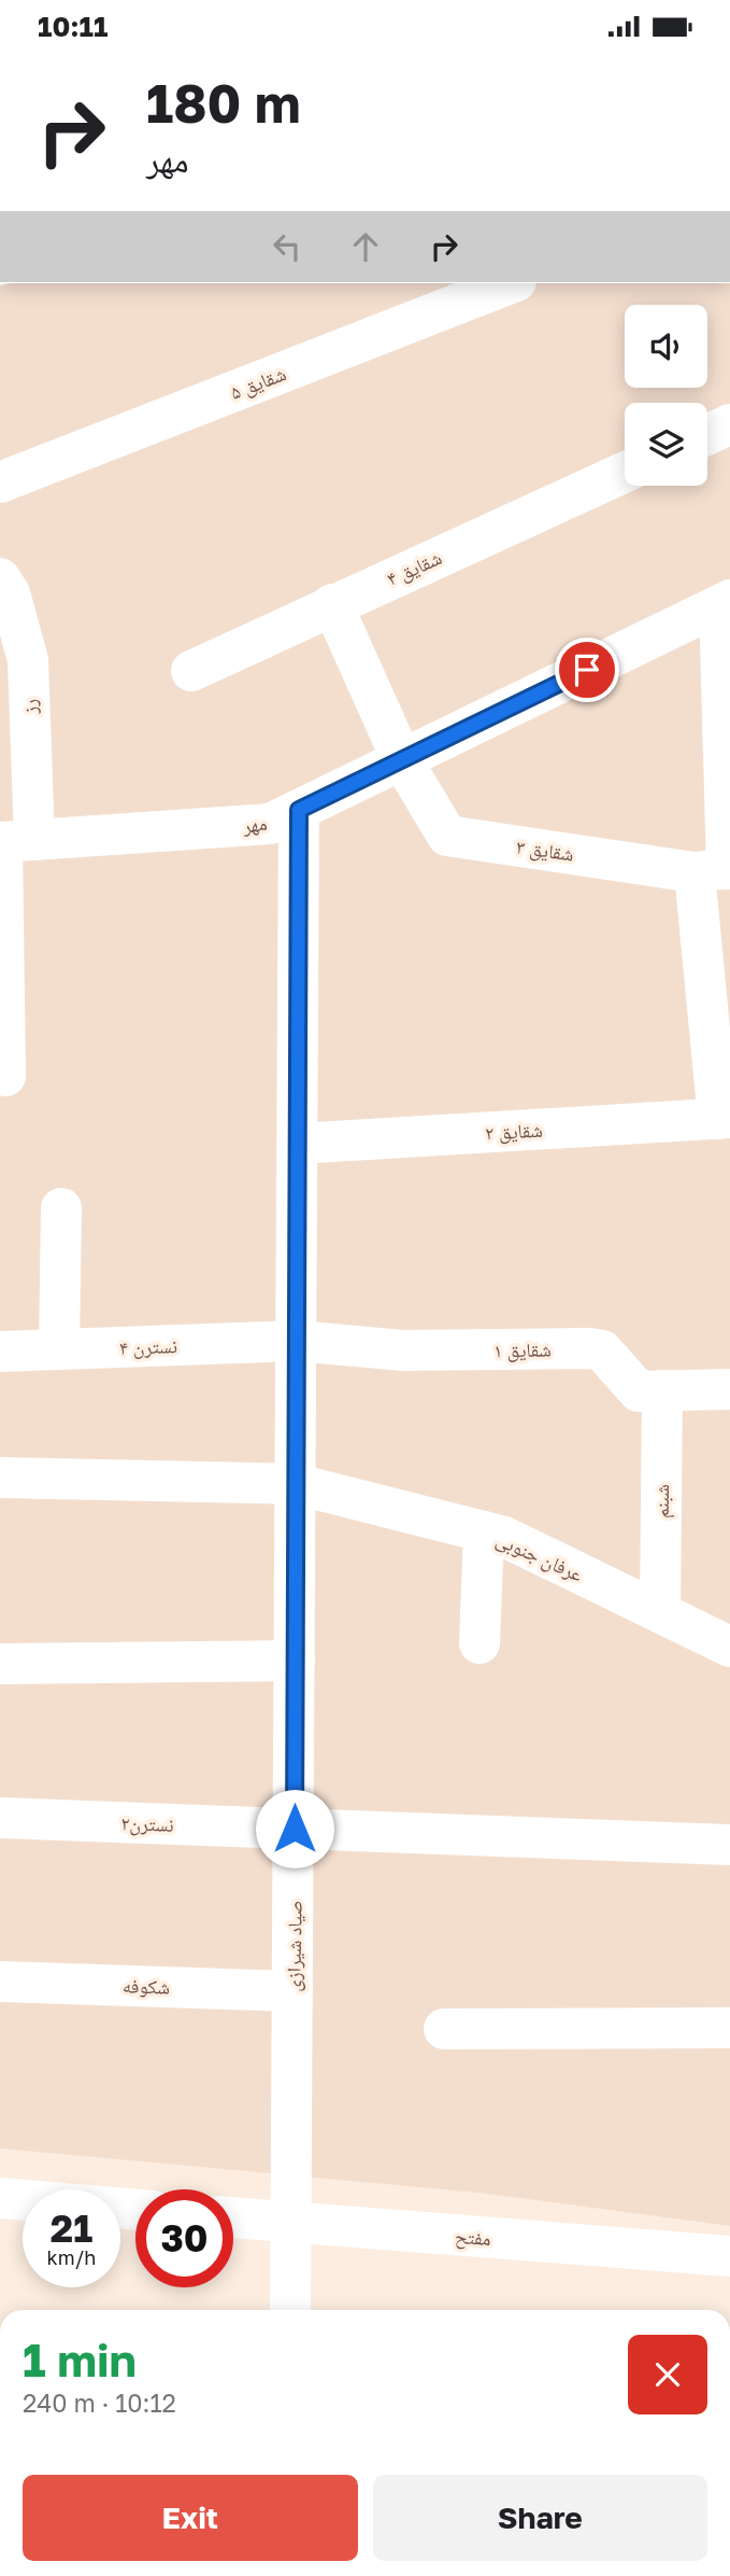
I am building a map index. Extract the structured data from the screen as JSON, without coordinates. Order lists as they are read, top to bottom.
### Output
{
  "streets": {
    "street": [
      "شقایق ۵",
      "شقایق ۴",
      "رز",
      "مهر",
      "شقایق ۳",
      "شقایق ۲",
      "نسترن ۴",
      "شقایق ۱",
      "شبنم",
      "عرفان جنوبی",
      "نسترن۲",
      "صیاد شیرازی",
      "شکوفه",
      "مفتح"
    ]
  },
  "crossings": [
    ["رز", "مهر"],
    ["مهر", "شقایق ۳"],
    ["مهر", "صیاد شیرازی"],
    ["شقایق ۲", "صیاد شیرازی"],
    ["نسترن ۴", "شقایق ۱"],
    ["نسترن ۴", "صیاد شیرازی"],
    ["شقایق ۱", "شبنم"],
    ["شقایق ۱", "صیاد شیرازی"],
    ["شبنم", "عرفان جنوبی"],
    ["عرفان جنوبی", "صیاد شیرازی"],
    ["نسترن۲", "صیاد شیرازی"],
    ["صیاد شیرازی", "شکوفه"],
    ["صیاد شیرازی", "مفتح"]
  ],
  "page": {
    "status": "10:11",
    "turn": ["180 m", "مهر"],
    "speed": "21 km/h",
    "limit": "30",
    "heading": ["1 min", "240 m · 10:12"],
    "buttons": ["Exit", "Share"]
  }
}
